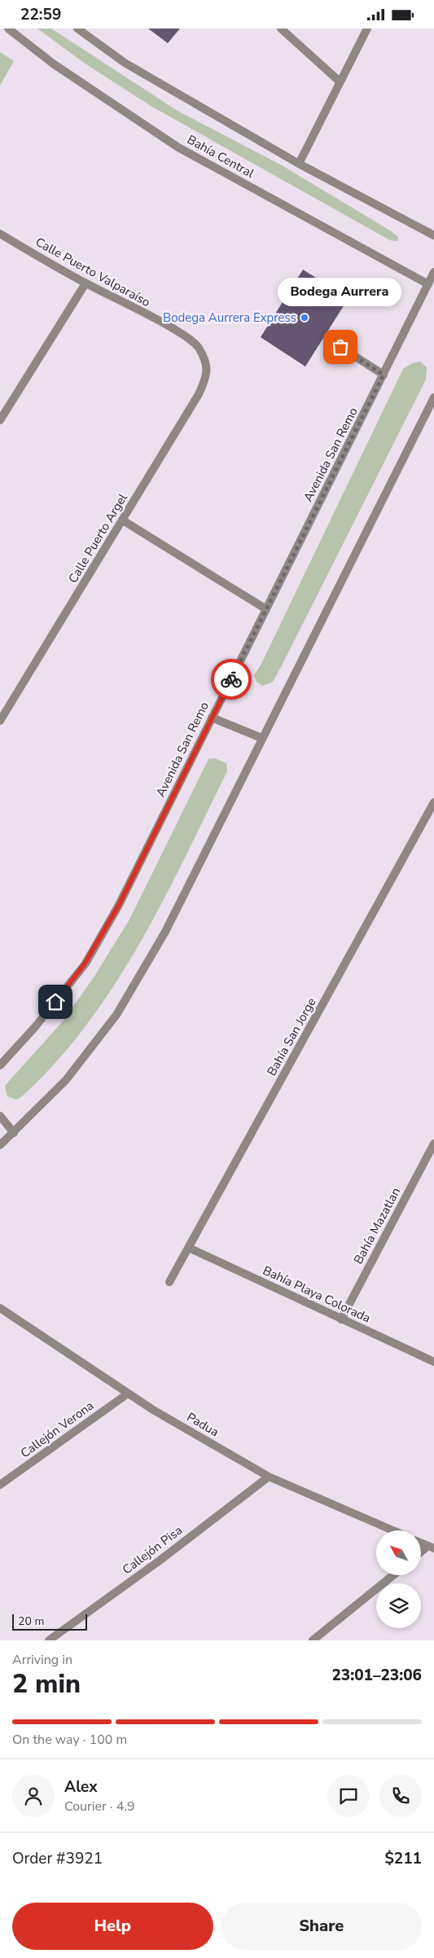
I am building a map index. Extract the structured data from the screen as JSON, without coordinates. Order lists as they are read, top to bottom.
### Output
{
  "streets": {
    "street": [
      "Bahía Central",
      "Calle Puerto Valparaíso",
      "Avenida San Remo",
      "Calle Puerto Argel",
      "Bahía San Jorge",
      "Bahía Mazatlan",
      "Bahía Playa Colorada",
      "Padua",
      "Callejón Verona",
      "Callejón Pisa"
    ]
  },
  "crossings": [
    ["Bahía Central", "Avenida San Remo"],
    ["Calle Puerto Valparaíso", "Calle Puerto Argel"],
    ["Bahía San Jorge", "Bahía Playa Colorada"],
    ["Bahía Mazatlan", "Bahía Playa Colorada"],
    ["Padua", "Callejón Verona"],
    ["Padua", "Callejón Pisa"]
  ],
  "places": ["Bodega Aurrera Express", "Bodega Aurrera"],
  "scale_bar": "20 m",
  "north": "top left",
  "page": {
    "status": "22:59",
    "bubble": "Bodega Aurrera",
    "scale": "20 m",
    "heading": ["2 min", "Arriving in", "23:01–23:06"],
    "panel": [
      "Alex",
      "Courier · 4.9",
      "Order #3921",
      "$211"
    ],
    "bar": "On the way · 100 m",
    "buttons": ["Help", "Share"]
  }
}
